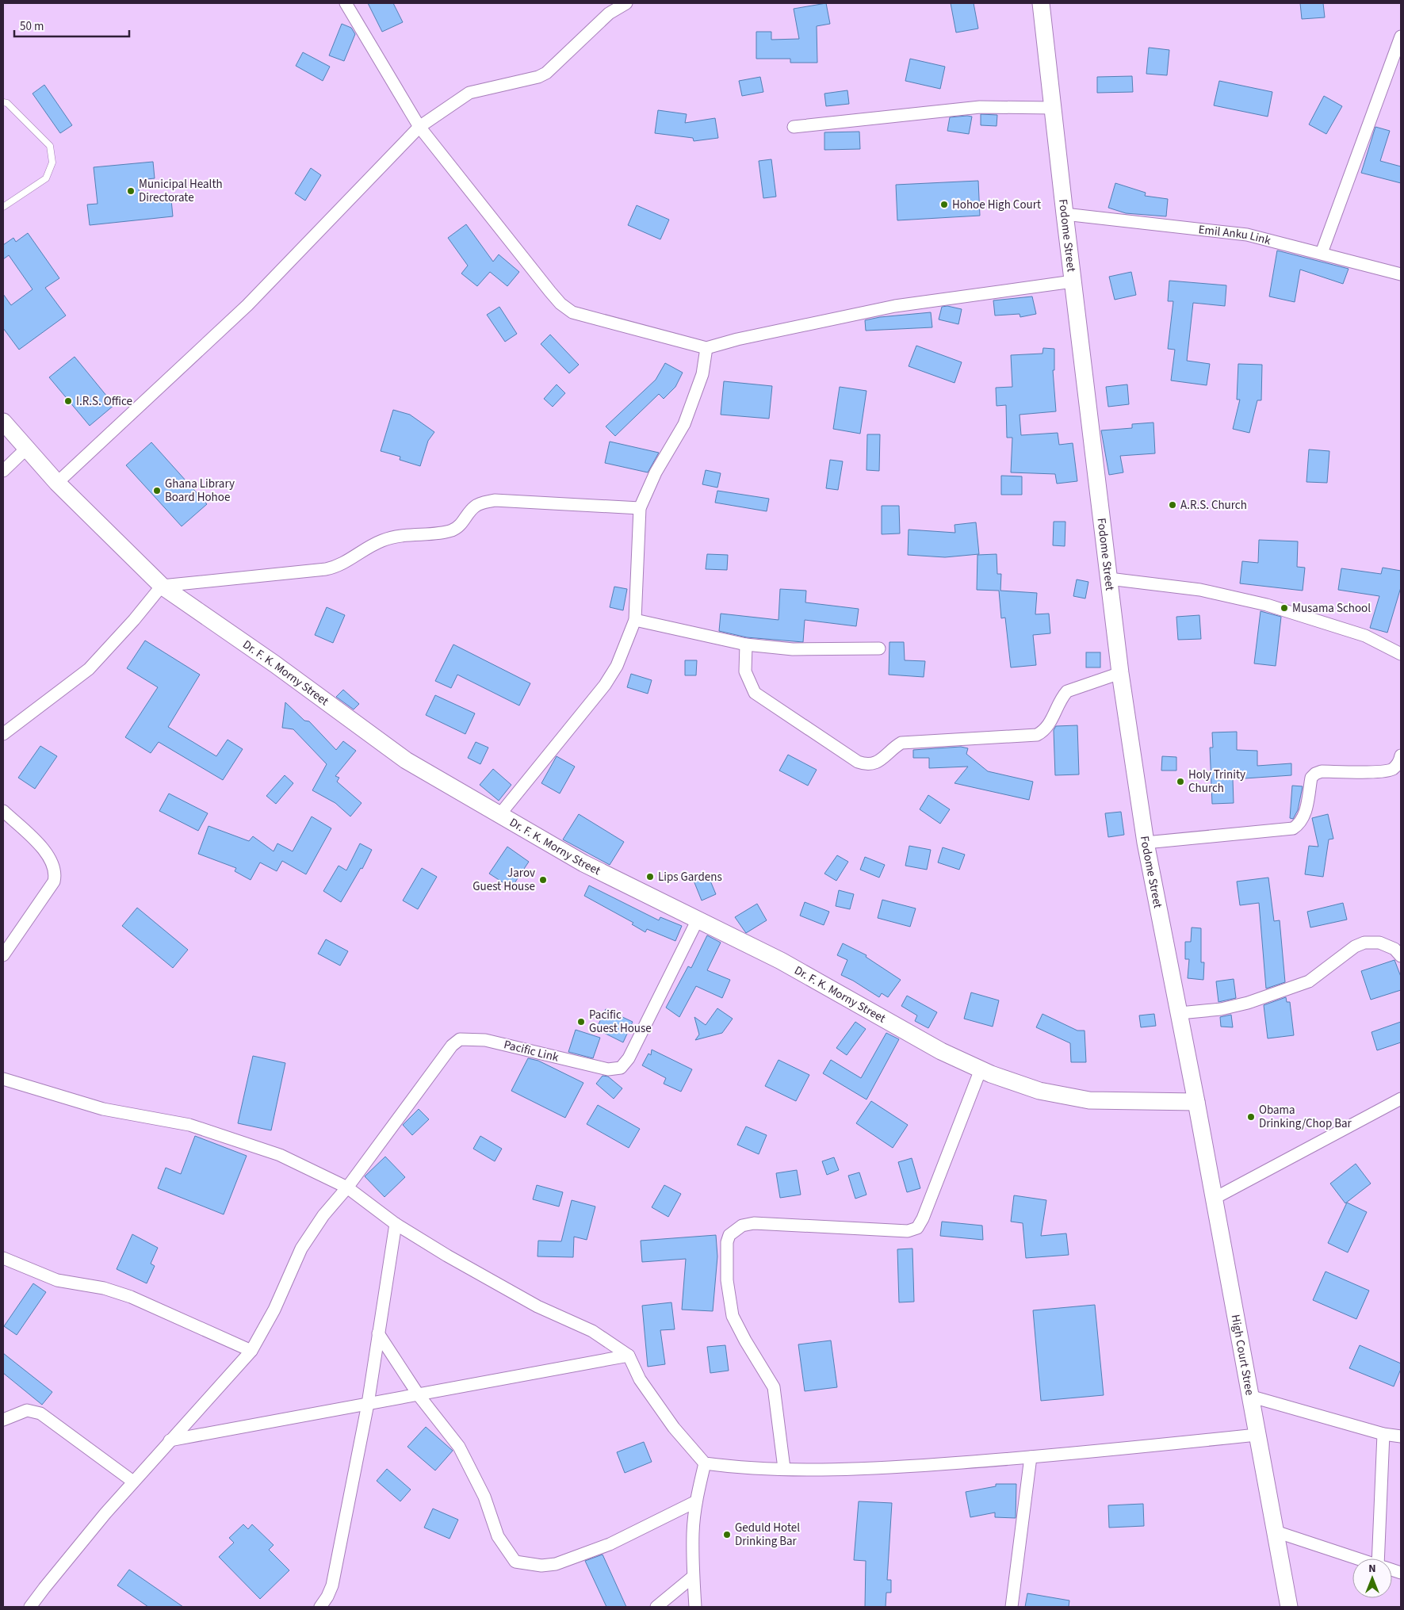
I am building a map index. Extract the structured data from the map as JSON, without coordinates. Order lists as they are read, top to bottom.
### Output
{
  "streets": {
    "street": [
      "Emil Anku Link",
      "Fodome Street",
      "Dr. F. K. Morny Street",
      "Pacific Link",
      "High Court Stree"
    ]
  },
  "crossings": [
    ["Emil Anku Link", "Fodome Street"],
    ["Fodome Street", "Dr. F. K. Morny Street"],
    ["Fodome Street", "High Court Stree"],
    ["Dr. F. K. Morny Street", "Pacific Link"],
    ["Dr. F. K. Morny Street", "High Court Stree"]
  ],
  "places": [
    "Municipal Health Directorate",
    "Hohoe High Court",
    "I.R.S. Office",
    "Ghana Library Board Hohoe",
    "A.R.S. Church",
    "Musama School",
    "Holy Trinity Church",
    "Lips Gardens",
    "Jarov Guest House",
    "Pacific Guest House",
    "Obama Drinking/Chop Bar",
    "Geduld Hotel Drinking Bar"
  ],
  "scale_bar": "50 m",
  "north": "top"
}
